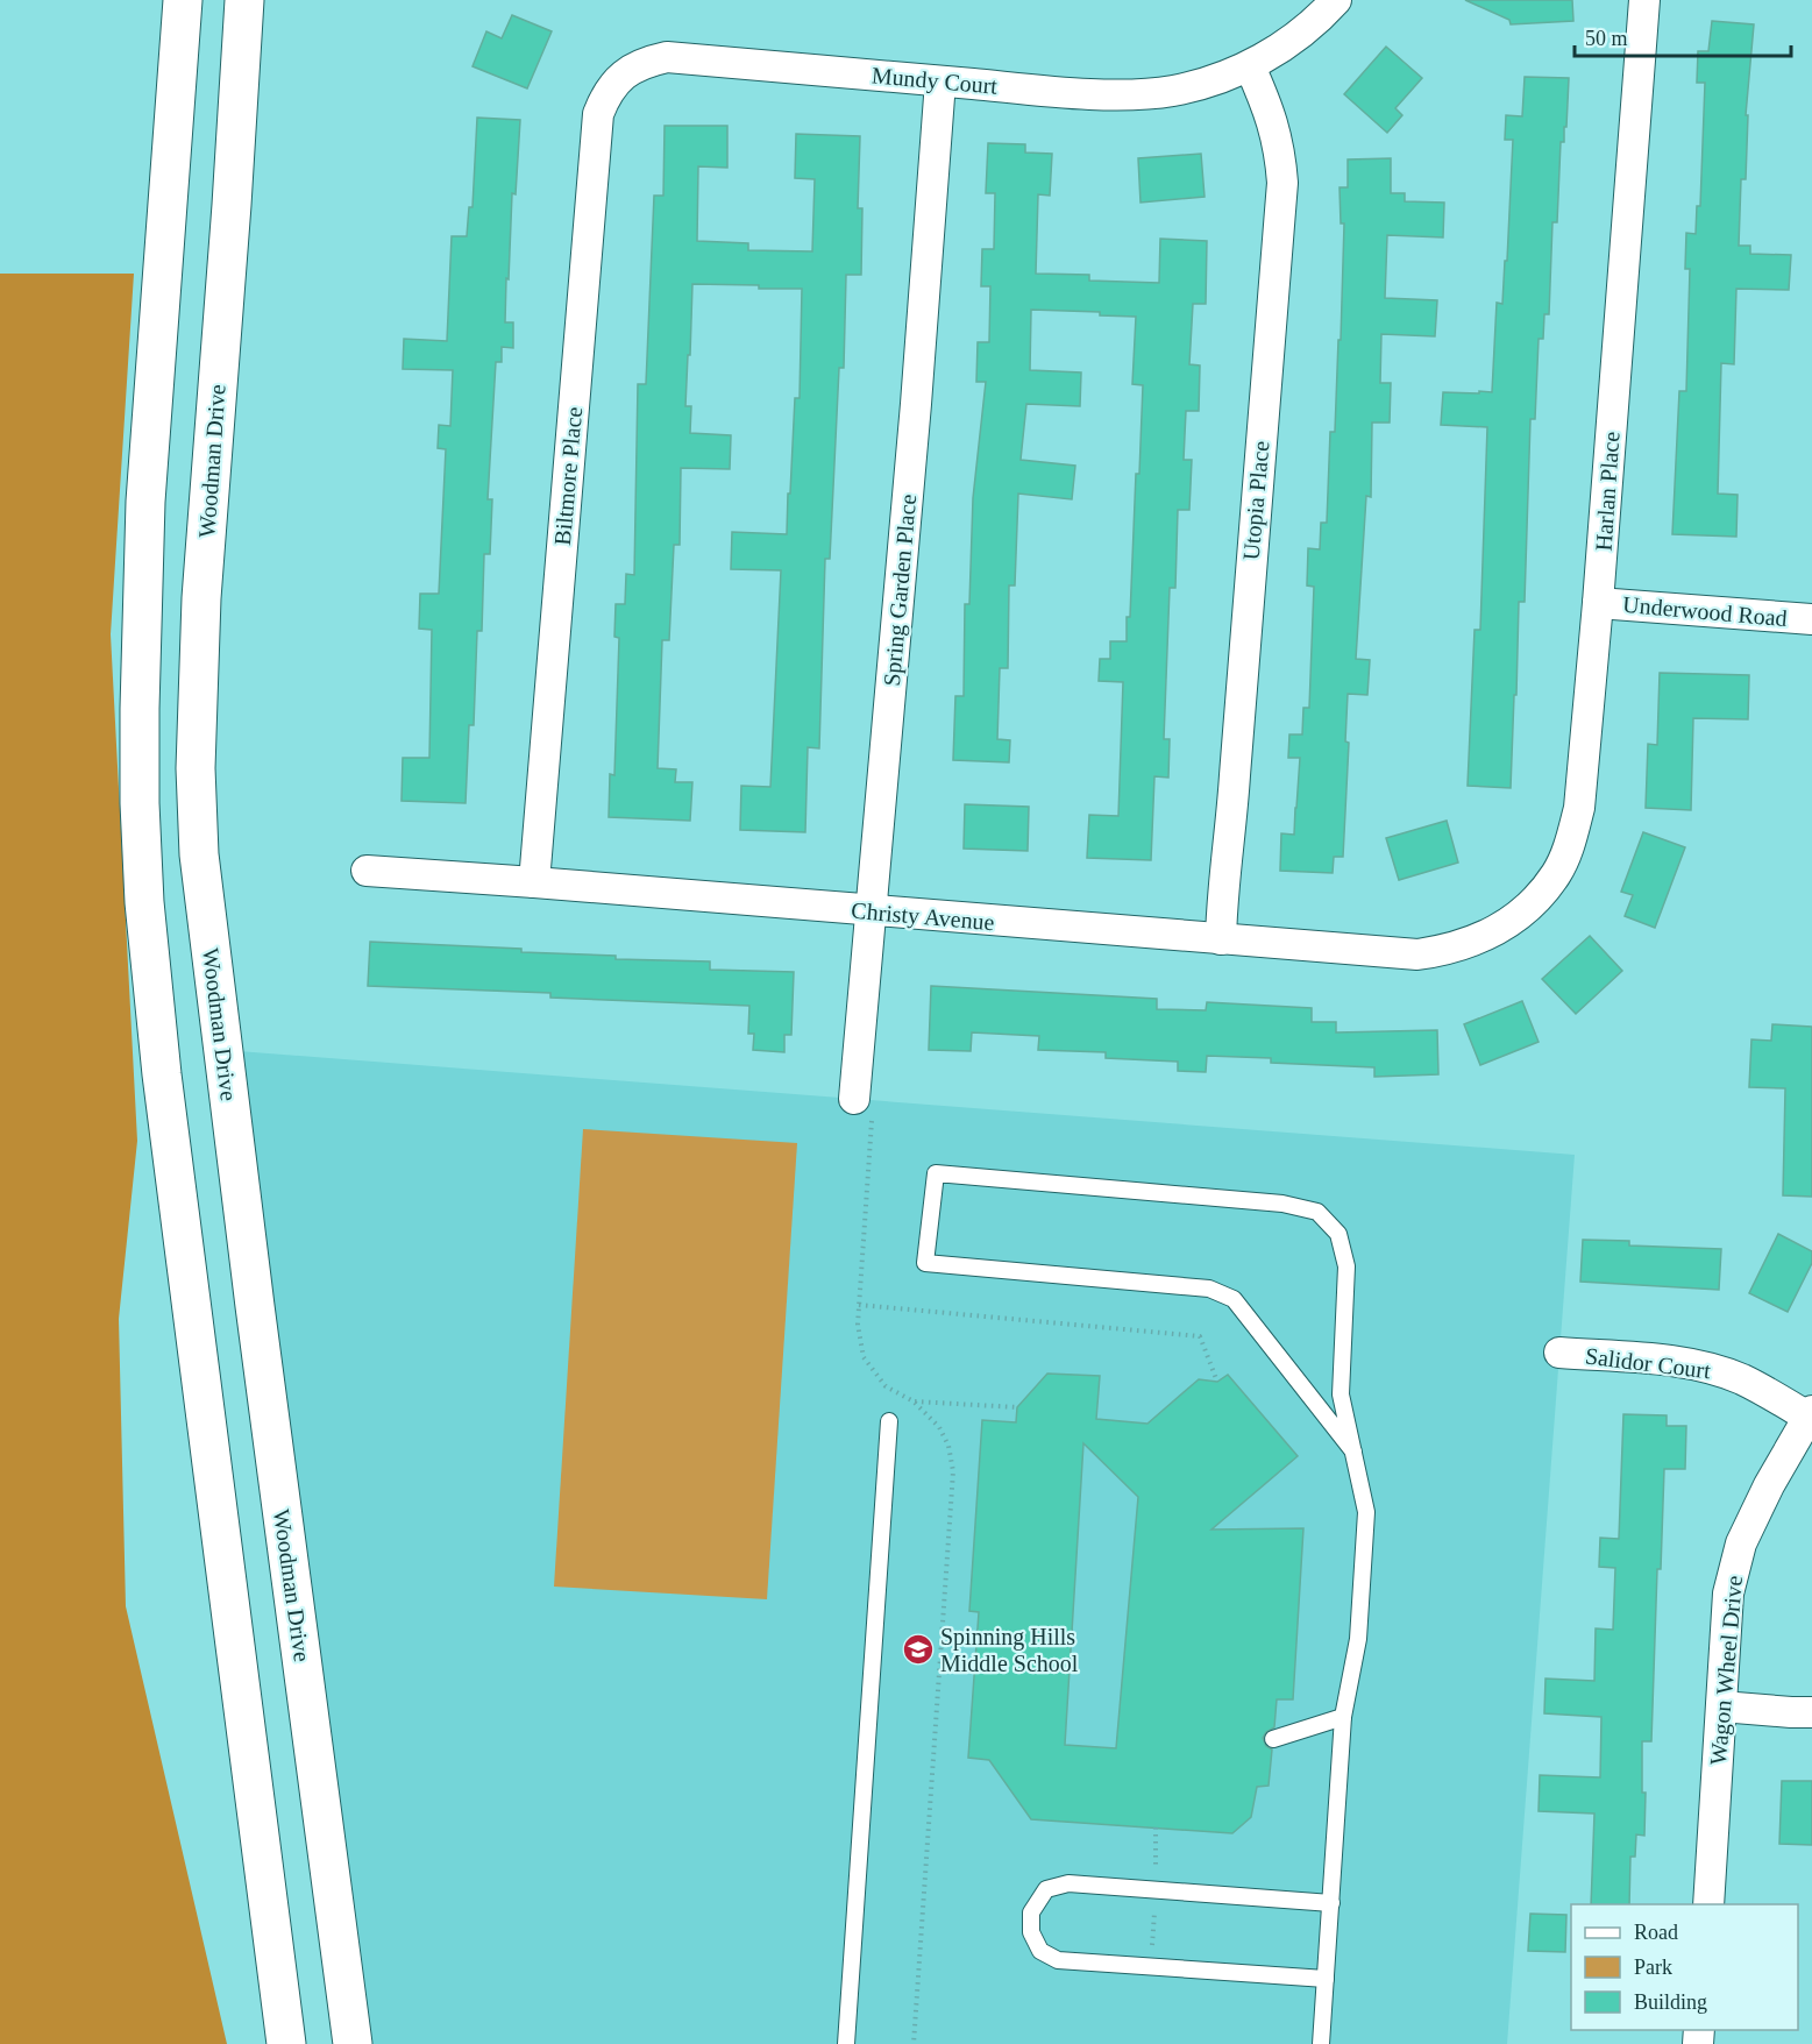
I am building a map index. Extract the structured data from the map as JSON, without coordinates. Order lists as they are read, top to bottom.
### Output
{
  "streets": {
    "main road": ["Woodman Drive"],
    "street": [
      "Mundy Court",
      "Biltmore Place",
      "Harlan Place",
      "Utopia Place",
      "Spring Garden Place",
      "Underwood Road",
      "Christy Avenue",
      "Salidor Court",
      "Wagon Wheel Drive"
    ]
  },
  "crossings": [
    ["Mundy Court", "Biltmore Place"],
    ["Mundy Court", "Utopia Place"],
    ["Mundy Court", "Spring Garden Place"],
    ["Biltmore Place", "Christy Avenue"],
    ["Harlan Place", "Underwood Road"],
    ["Harlan Place", "Christy Avenue"],
    ["Utopia Place", "Christy Avenue"],
    ["Spring Garden Place", "Christy Avenue"],
    ["Salidor Court", "Wagon Wheel Drive"]
  ],
  "places": {
    "school or university": ["Spinning Hills Middle School"]
  },
  "legend": ["Road", "Park", "Building"],
  "scale_bar": "50 m"
}
